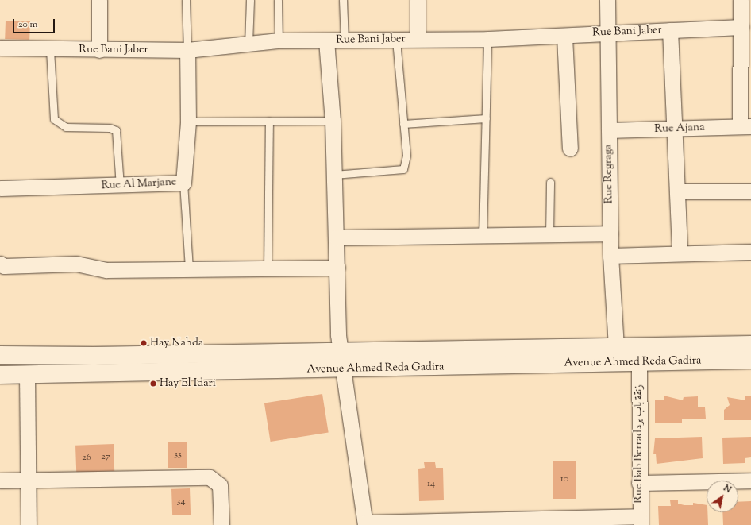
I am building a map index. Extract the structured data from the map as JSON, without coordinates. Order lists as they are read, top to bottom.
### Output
{
  "streets": {
    "main road": ["Avenue Ahmed Reda Gadira"],
    "street": [
      "Rue Bani Jaber",
      "Rue Ajana",
      "Rue Regraga",
      "Rue Al Marjane",
      "Rue Bab Berradزنقة باب برد"
    ]
  },
  "crossings": [
    ["Rue Bani Jaber", "Rue Regraga"],
    ["Rue Bani Jaber", "Rue Al Marjane"],
    ["Rue Ajana", "Rue Regraga"],
    ["Rue Regraga", "Avenue Ahmed Reda Gadira"],
    ["Avenue Ahmed Reda Gadira", "Rue Bab Berradزنقة باب برد"]
  ],
  "places": ["Hay Nahda", "Hay El Idari"],
  "house_numbers": [
    "33",
    "27",
    "26",
    "10",
    "14",
    "34"
  ],
  "scale_bar": "20 m",
  "north": "top right"
}
